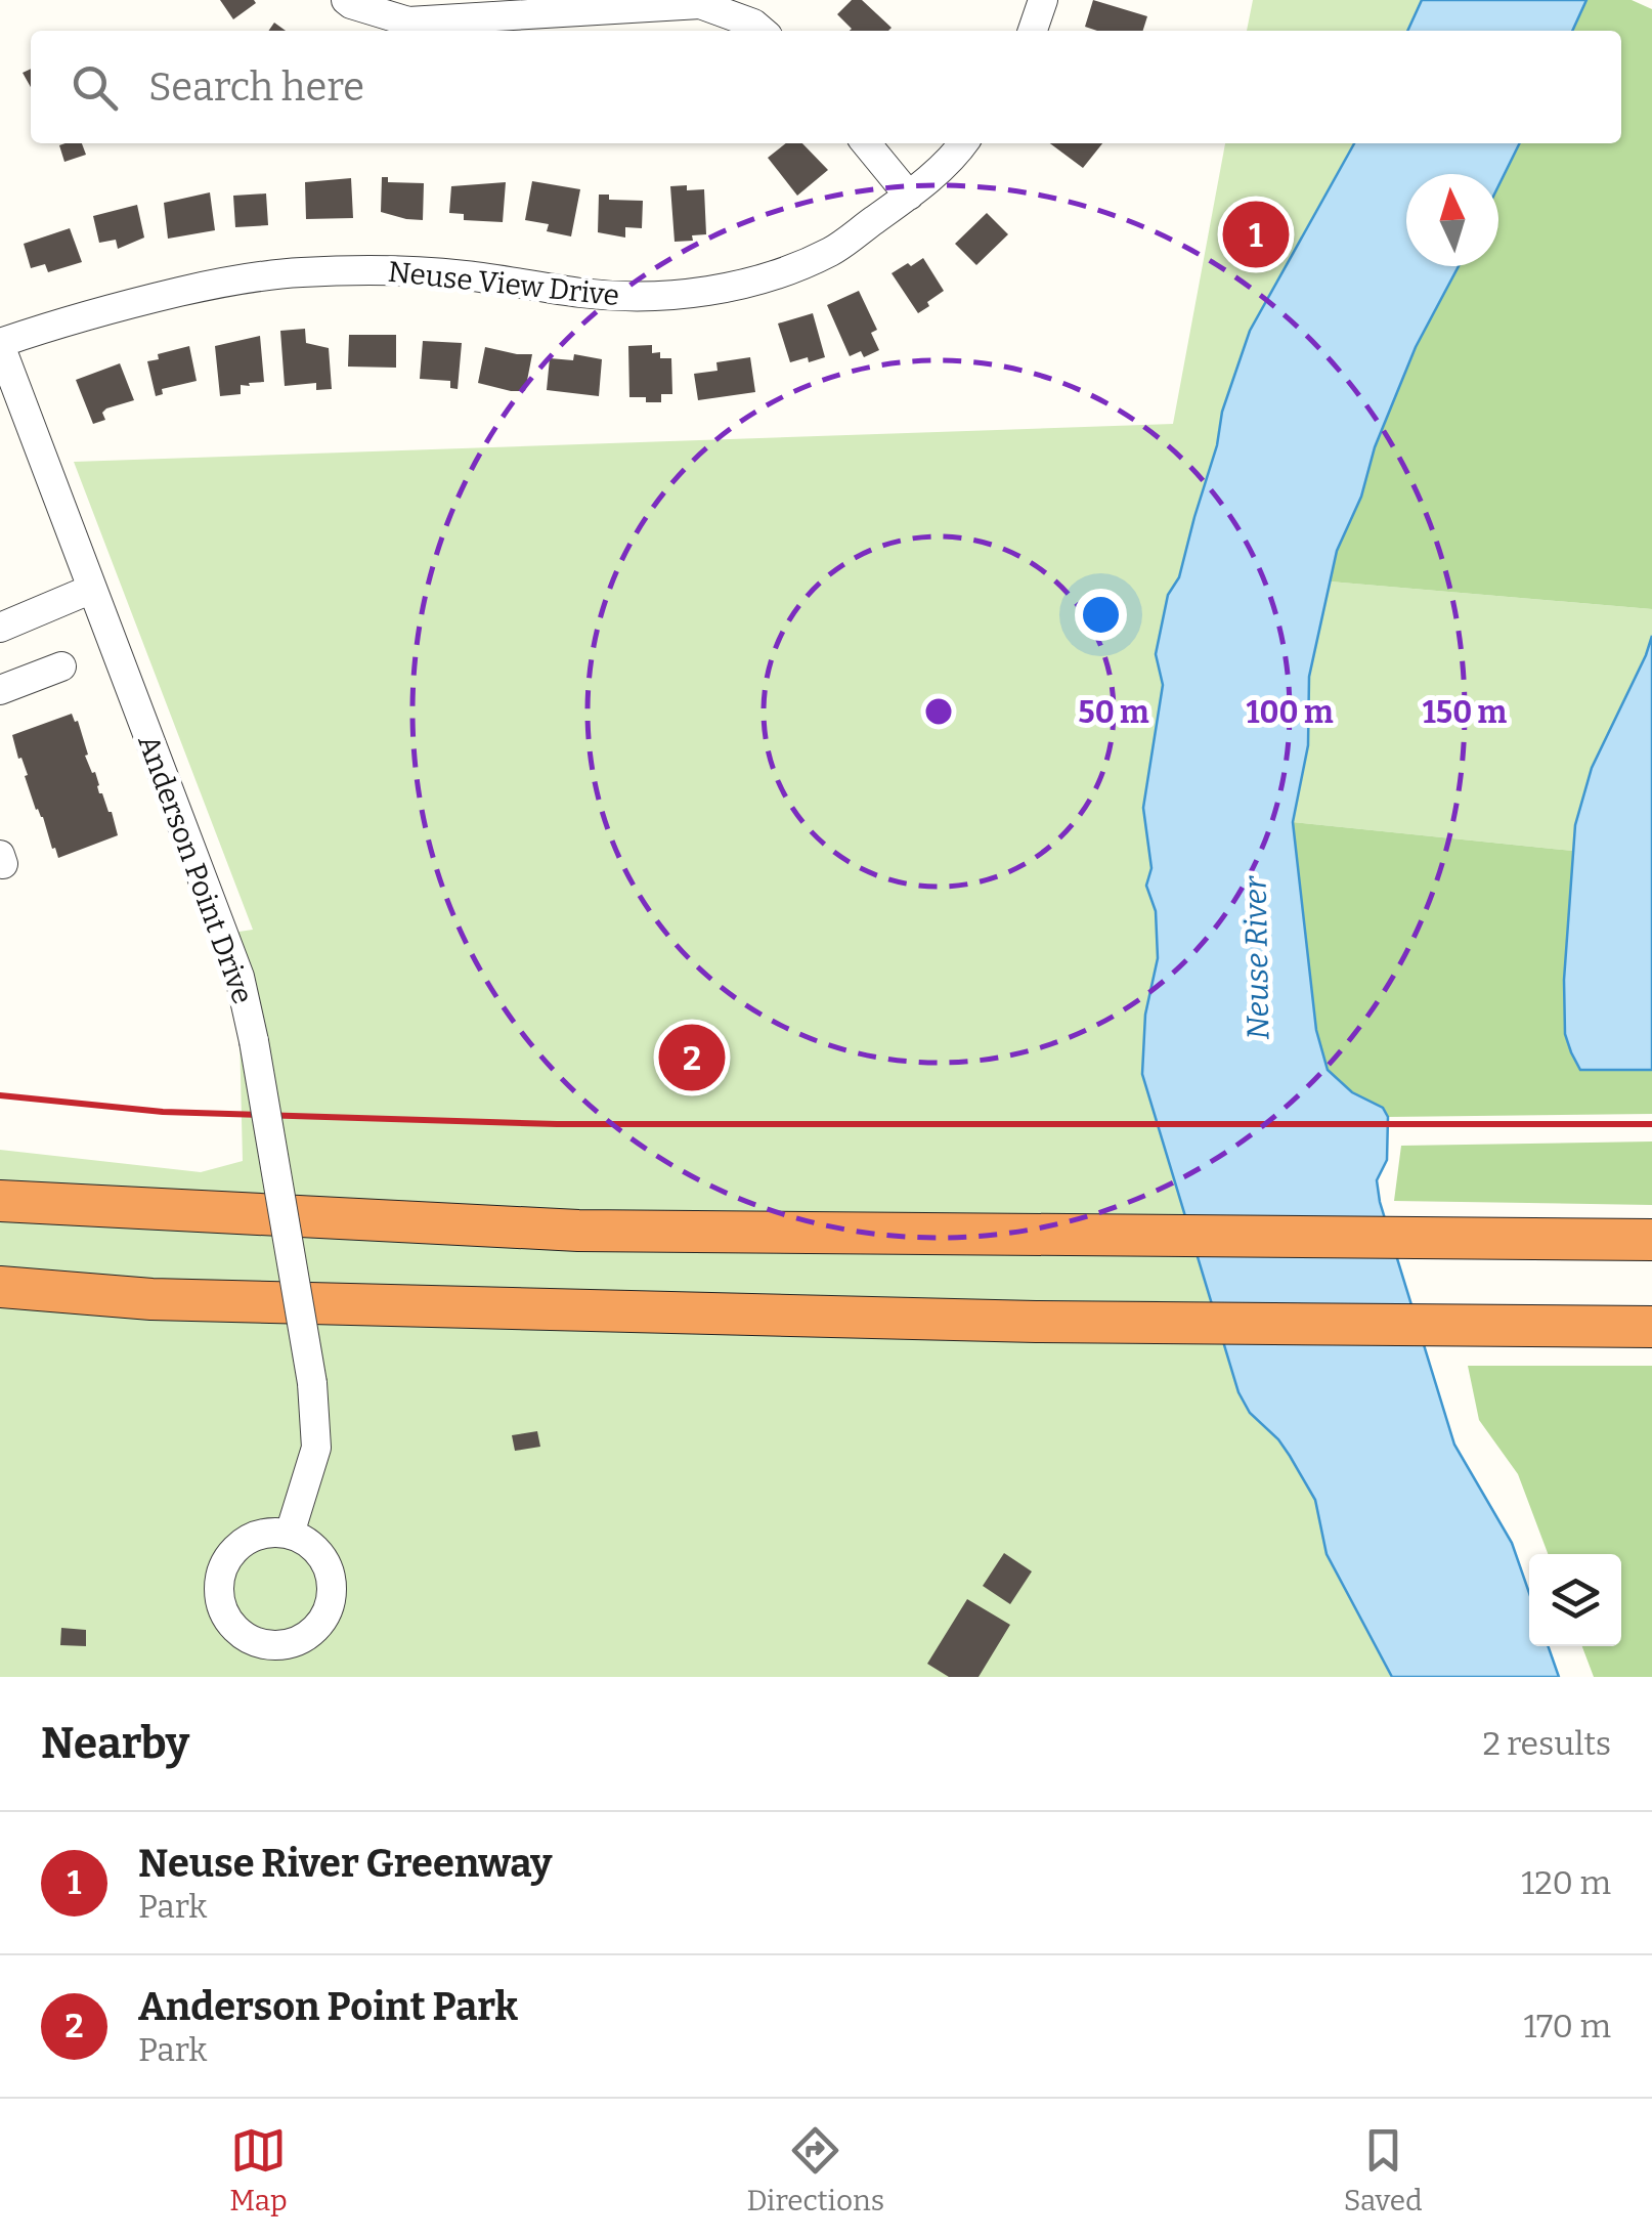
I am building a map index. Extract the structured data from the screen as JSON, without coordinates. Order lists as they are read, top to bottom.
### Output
{
  "streets": {
    "street": ["Neuse View Drive", "Anderson Point Drive"]
  },
  "crossings": [
    ["Neuse View Drive", "Anderson Point Drive"]
  ],
  "water": ["Neuse River"],
  "north": "top",
  "page": {
    "search": "Search here",
    "pins": ["1", "2"],
    "heading": ["Nearby", "2 results"],
    "list": [
      {
        "mark": "1",
        "name": "Neuse River Greenway",
        "note": "Park",
        "value": "120 m"
      },
      {
        "mark": "2",
        "name": "Anderson Point Park",
        "note": "Park",
        "value": "170 m"
      }
    ],
    "nav": ["Map", "Directions", "Saved"]
  },
  "rings": ["50 m", "100 m", "150 m"]
}
